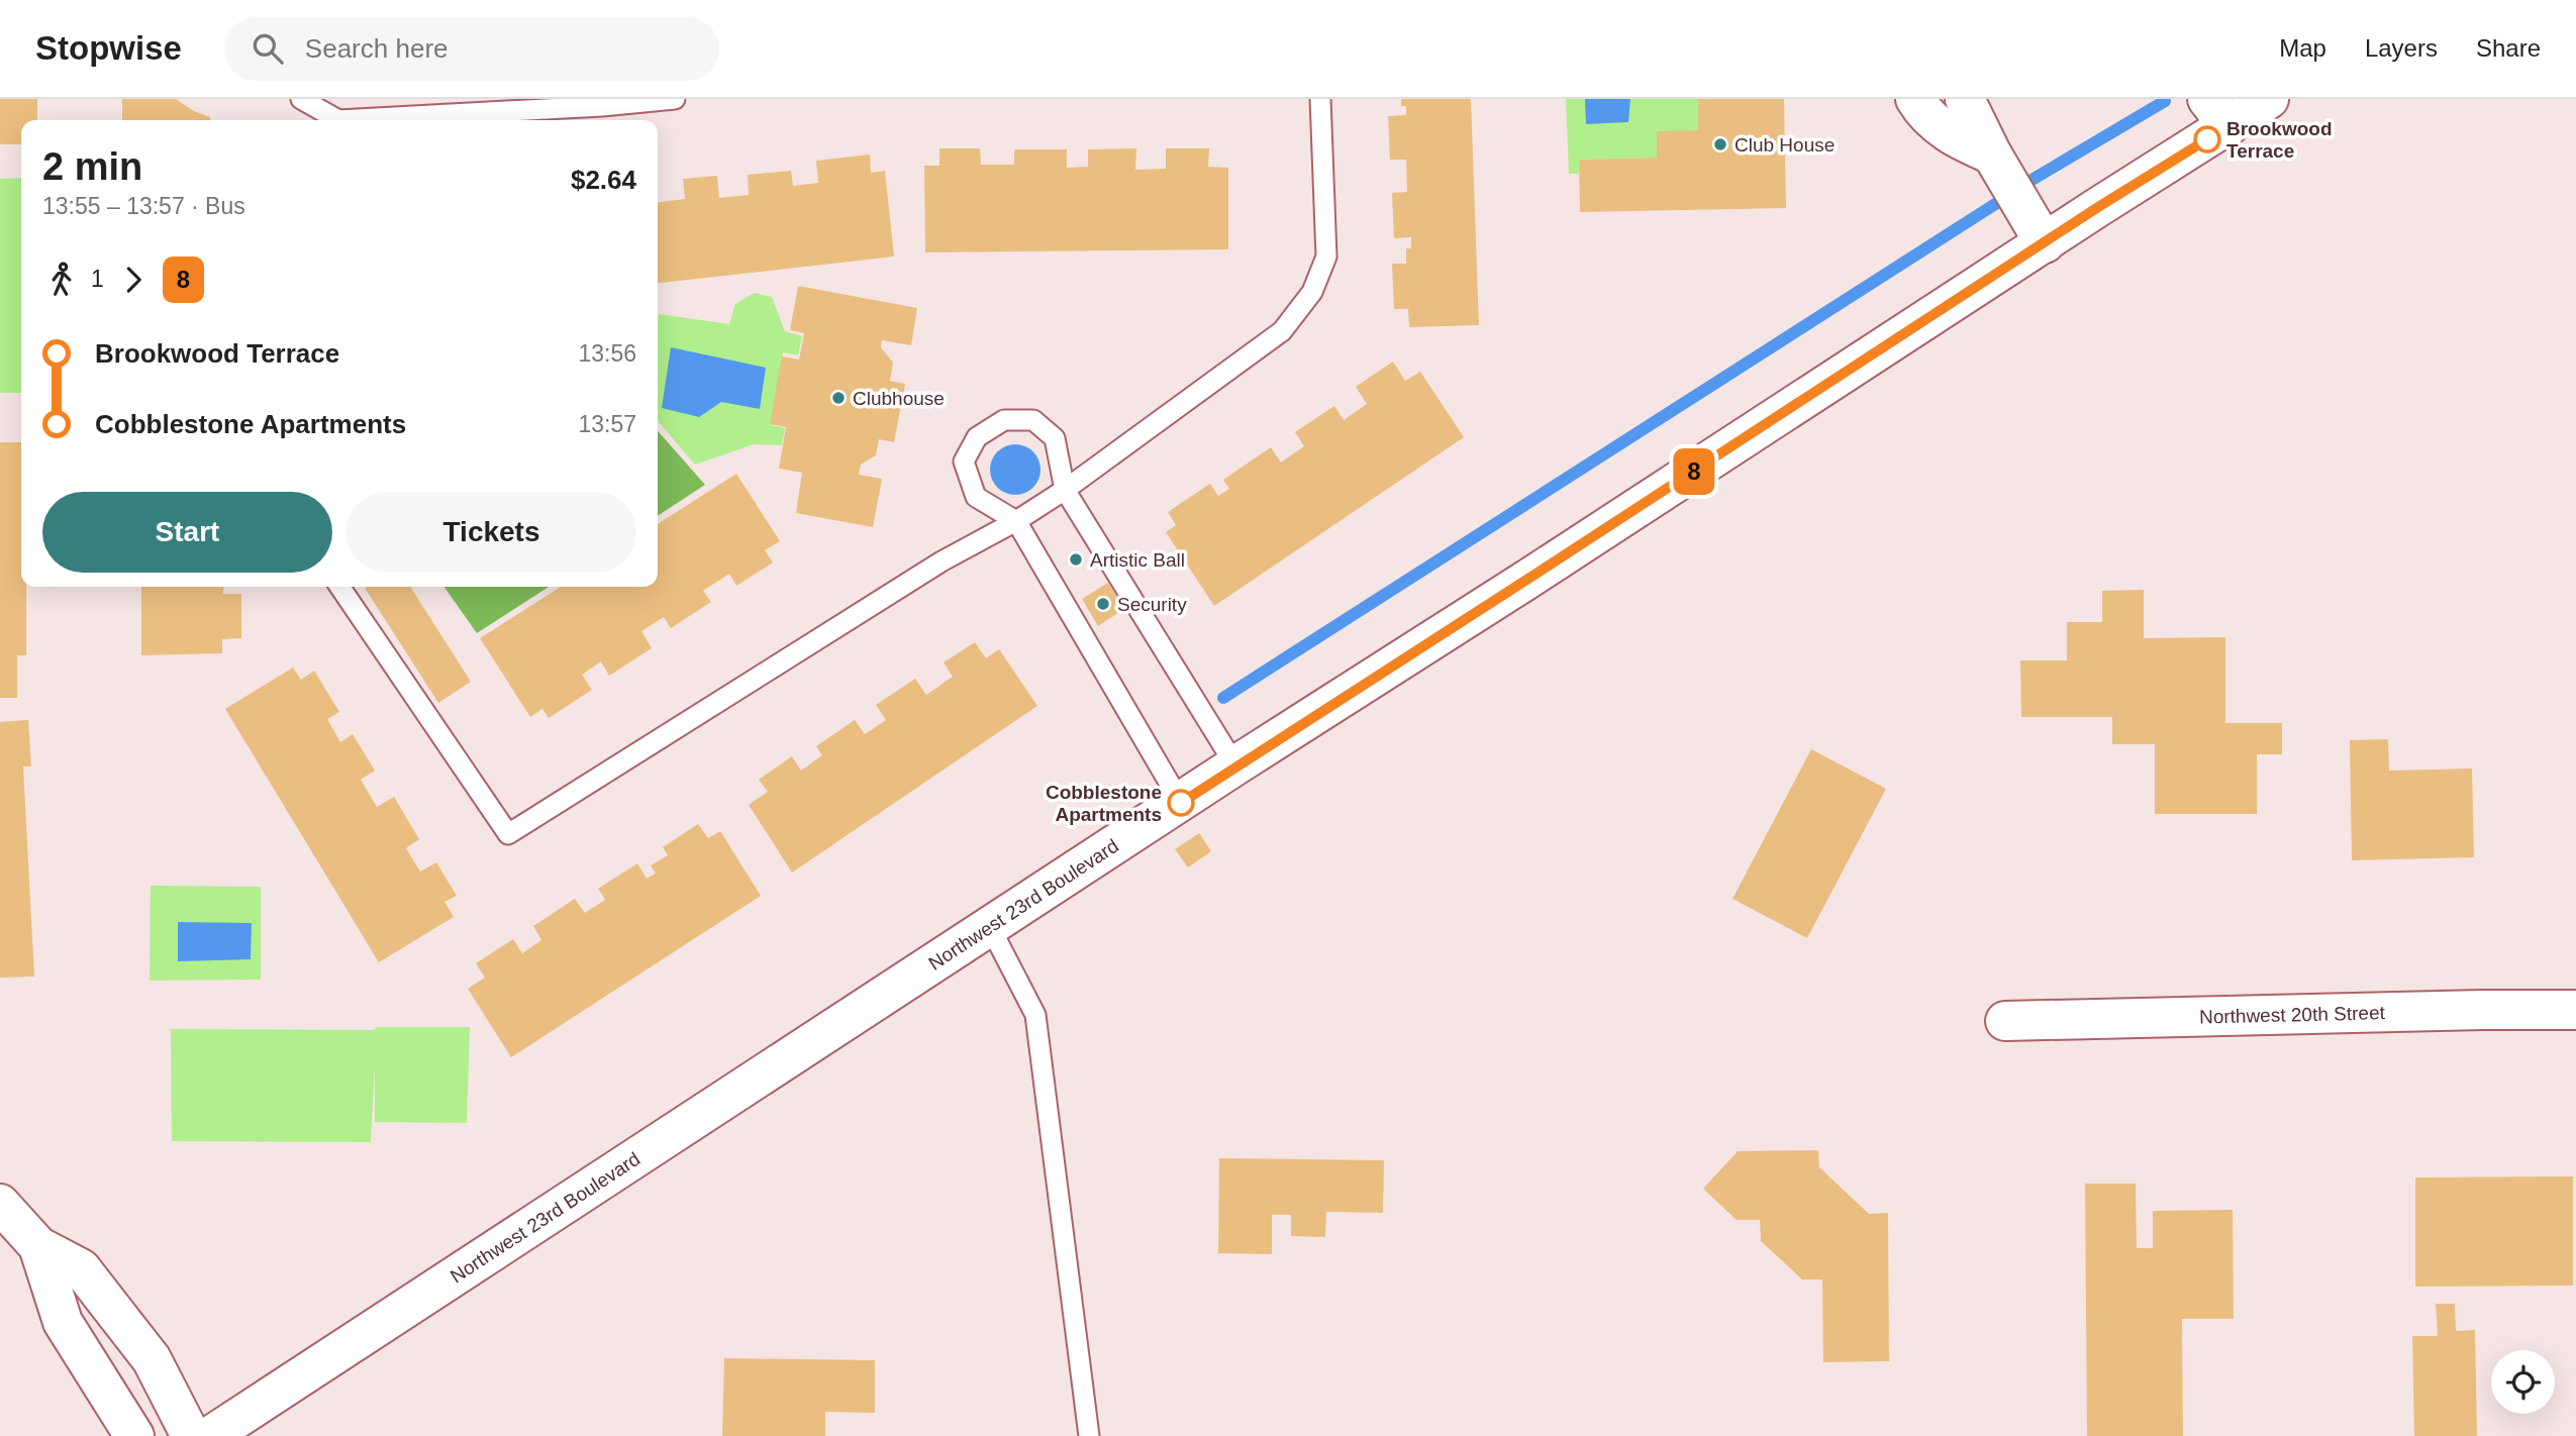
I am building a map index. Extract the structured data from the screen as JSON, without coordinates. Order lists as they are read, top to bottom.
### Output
{
  "streets": {
    "street": ["Northwest 23rd Boulevard", "Northwest 20th Street"]
  },
  "places": [
    "Brookwood Terrace",
    "Club House",
    "Clubhouse",
    "Artistic Ball",
    "Security",
    "Cobblestone Apartments"
  ],
  "lines": ["bus line 8"],
  "page": {
    "header": "Stopwise",
    "search": "Search here",
    "nav": ["Map", "Layers", "Share"],
    "on_map": "8",
    "heading": ["2 min", "13:55 – 13:57 · Bus", "$2.64"],
    "legs": ["1", "8"],
    "list": [
      {
        "name": "Brookwood Terrace",
        "value": "13:56"
      },
      {
        "name": "Cobblestone Apartments",
        "value": "13:57"
      }
    ],
    "buttons": ["Start", "Tickets"]
  }
}
